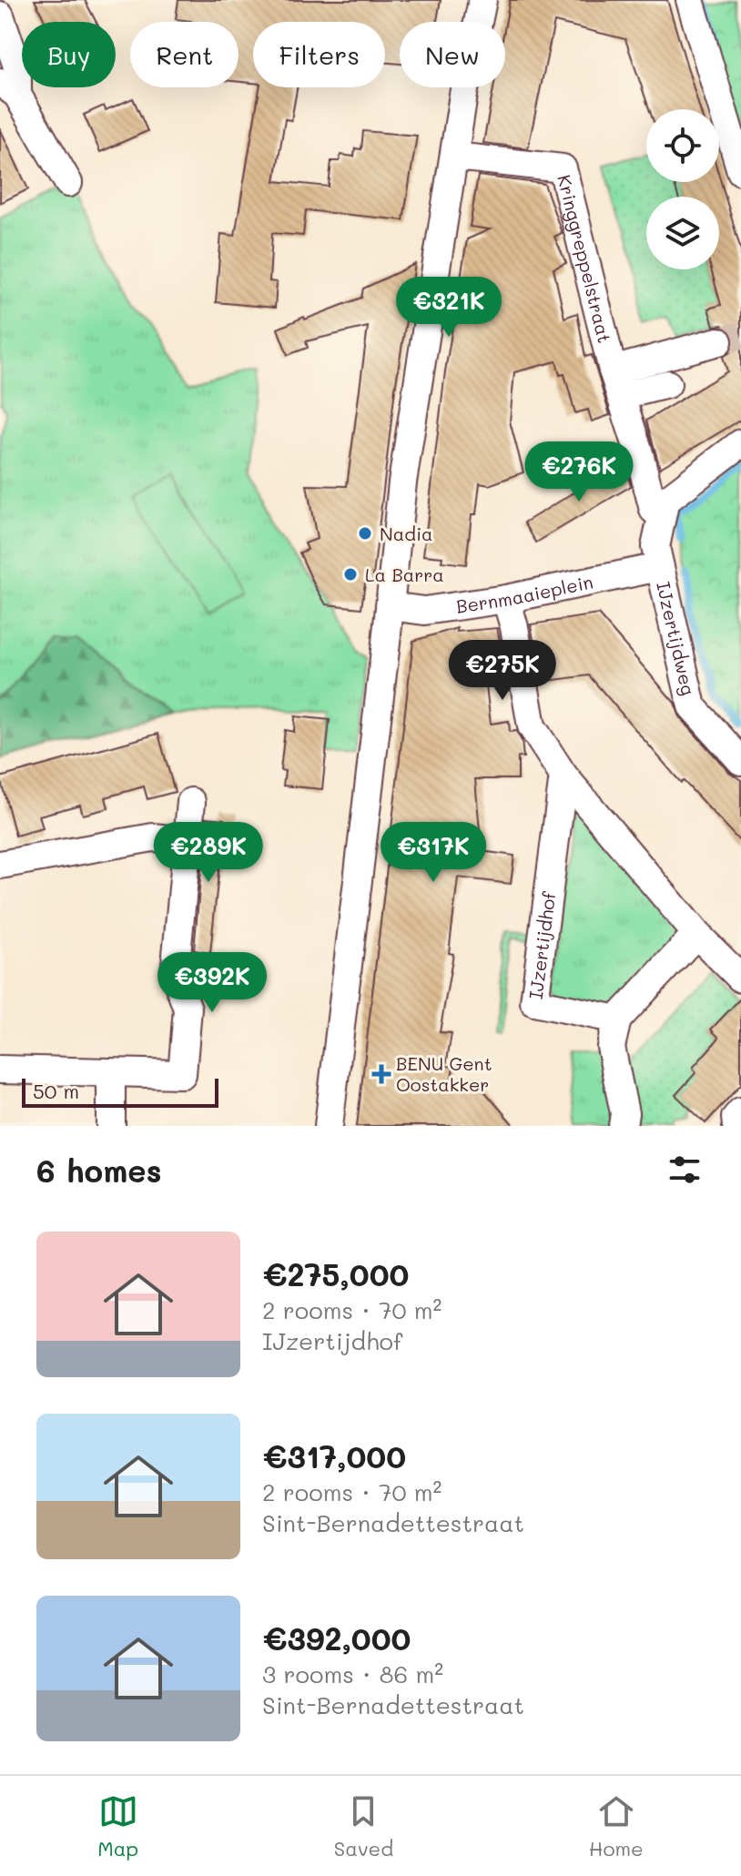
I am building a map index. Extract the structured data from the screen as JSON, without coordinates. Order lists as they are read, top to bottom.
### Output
{
  "streets": {
    "street": [
      "Kringgreppelstraat",
      "Bernmaaieplein",
      "IJzertijdweg",
      "IJzertijdhof"
    ]
  },
  "crossings": [
    ["Kringgreppelstraat", "IJzertijdweg"],
    ["Bernmaaieplein", "IJzertijdweg"]
  ],
  "places": {
    "other": ["Nadia", "La Barra"],
    "health": ["BENU Gent Oostakker"]
  },
  "scale_bar": "50 m",
  "page": {
    "chip": [
      "Buy",
      "Rent",
      "Filters",
      "New"
    ],
    "price": [
      "€321K",
      "€276K",
      "€275K",
      "€289K",
      "€317K",
      "€392K"
    ],
    "scale": "50 m",
    "heading": "6 homes",
    "list": [
      {
        "name": "€275,000",
        "note": "2 rooms · 70 m² · IJzertijdhof"
      },
      {
        "name": "€317,000",
        "note": "2 rooms · 70 m² · Sint-Bernadettestraat"
      },
      {
        "name": "€392,000",
        "note": "3 rooms · 86 m² · Sint-Bernadettestraat"
      }
    ],
    "tabs": ["Map", "Saved", "Home"]
  }
}
